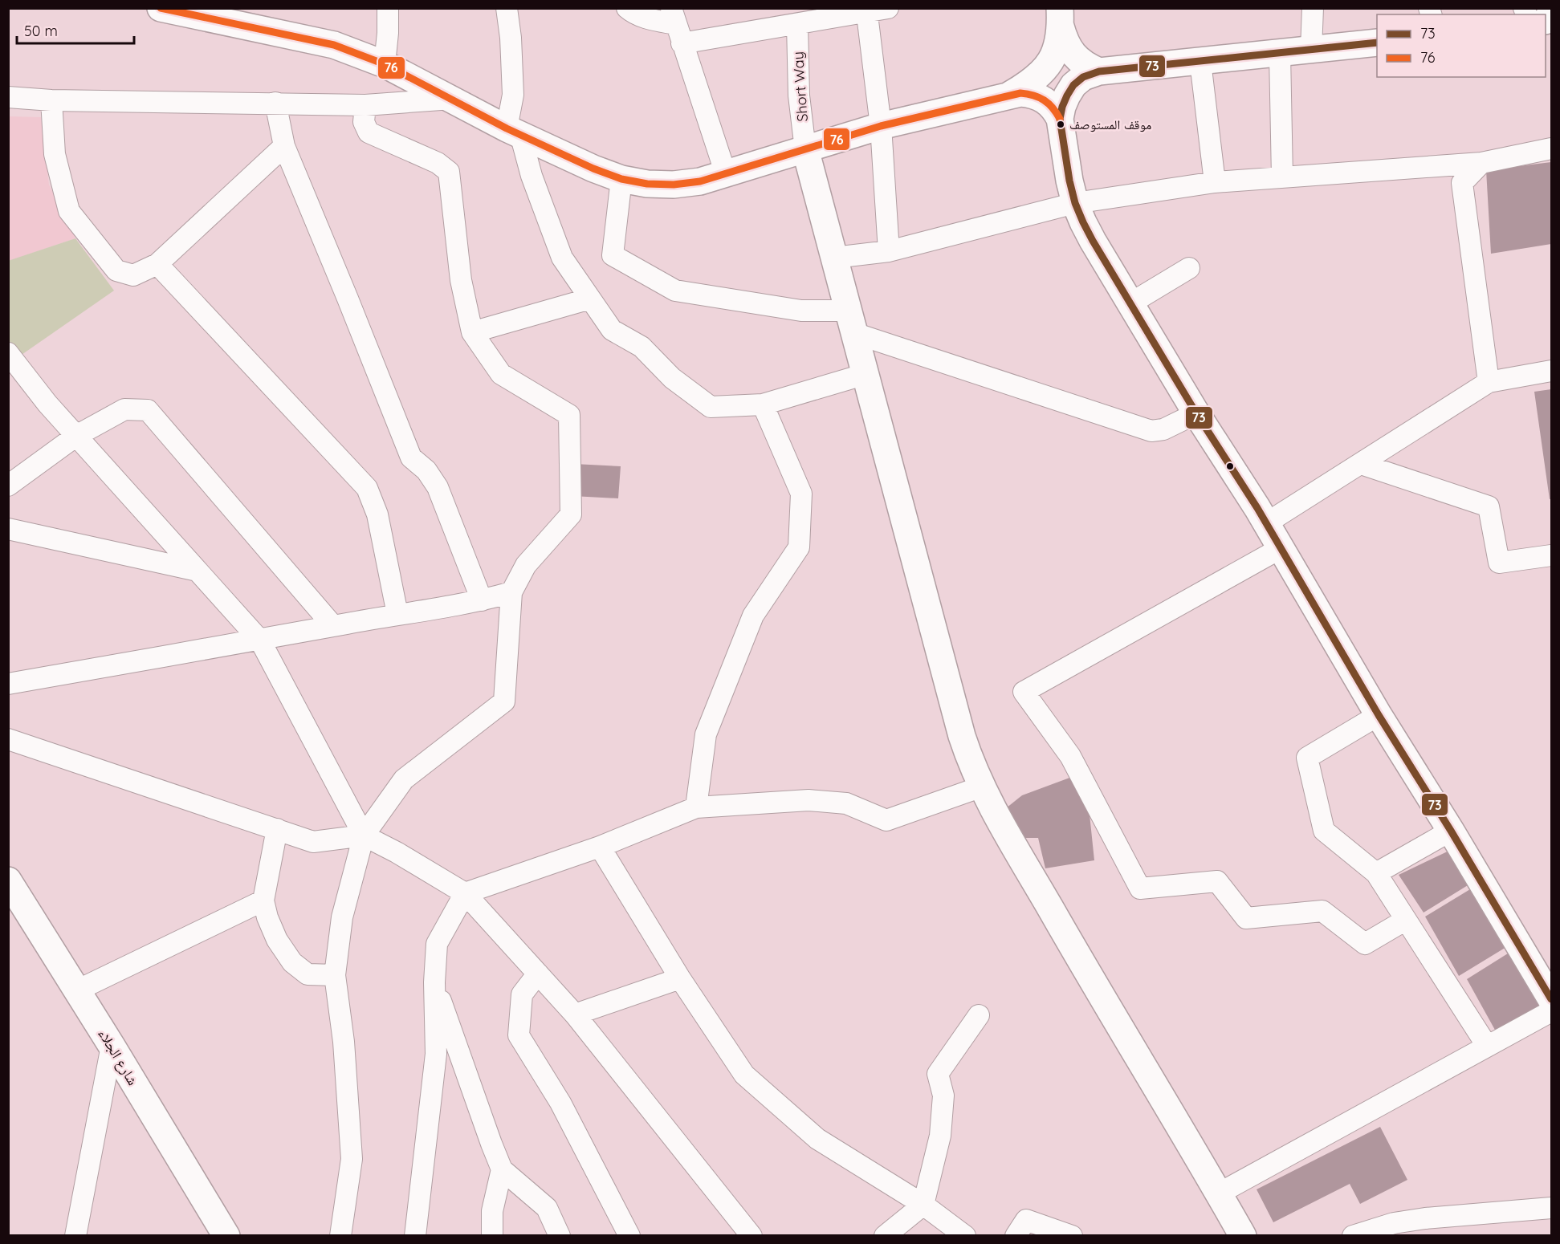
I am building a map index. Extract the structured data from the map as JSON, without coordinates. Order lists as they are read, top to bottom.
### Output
{
  "streets": {
    "main road": ["شارع الجلاء"],
    "street": ["Short Way"]
  },
  "places": ["موقف المستوصف"],
  "lines": ["transit line 76", "transit line 73"],
  "legend": ["73", "76"],
  "scale_bar": "50 m"
}
